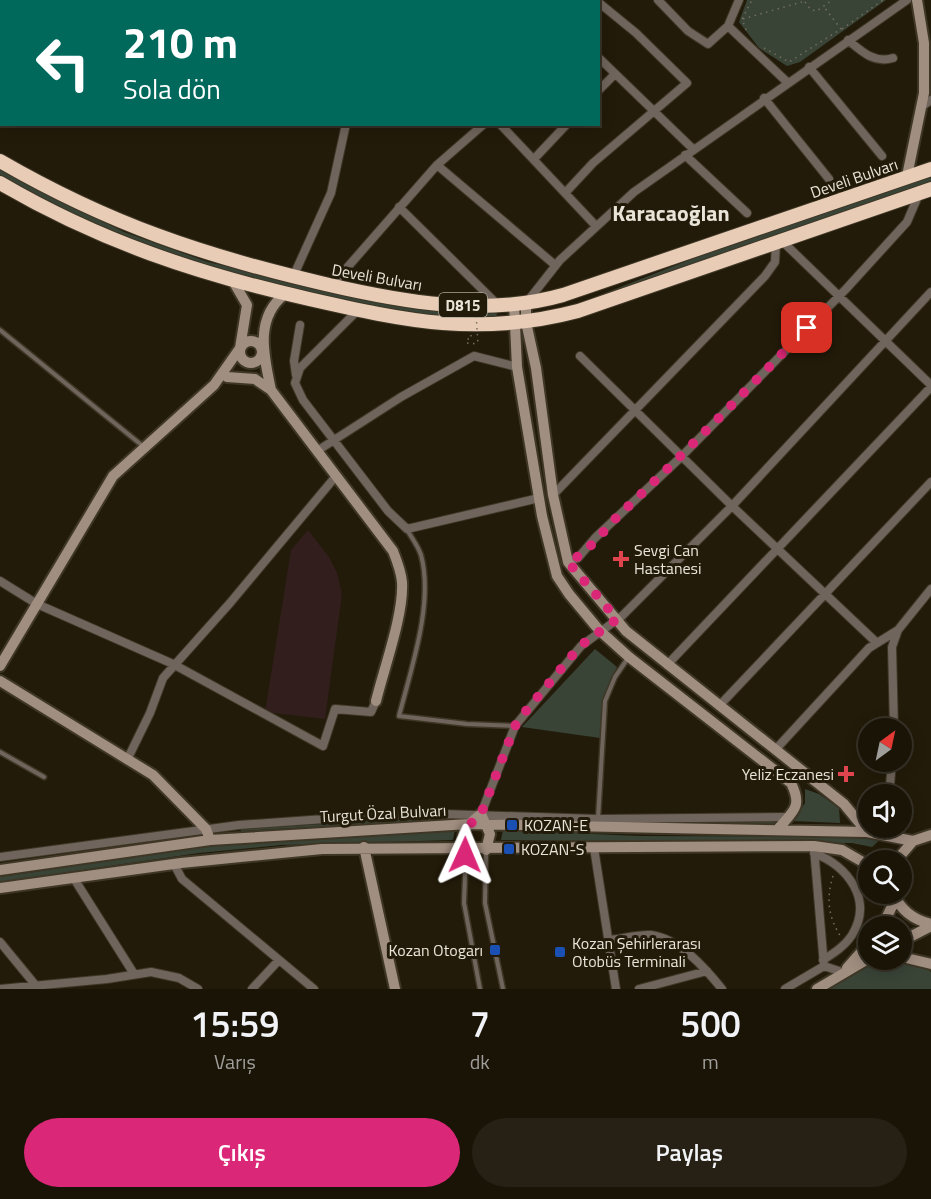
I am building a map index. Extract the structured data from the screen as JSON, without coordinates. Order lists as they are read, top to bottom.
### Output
{
  "streets": {
    "highway": ["Develi Bulvarı", "D815"],
    "street": ["Turgut Özal Bulvarı"]
  },
  "districts": ["Karacaoğlan"],
  "places": {
    "health": ["Sevgi Can Hastanesi", "Yeliz Eczanesi"],
    "transit": [
      "KOZAN-E",
      "KOZAN-S",
      "Kozan Otogarı",
      "Kozan Şehirlerarası Otobüs Terminali"
    ]
  },
  "north": "top right",
  "page": {
    "turn": ["210 m", "Sola dön"],
    "eta": [
      "15:59",
      "Varış",
      "7",
      "dk",
      "500",
      "m"
    ],
    "buttons": ["Çıkış", "Paylaş"]
  }
}
